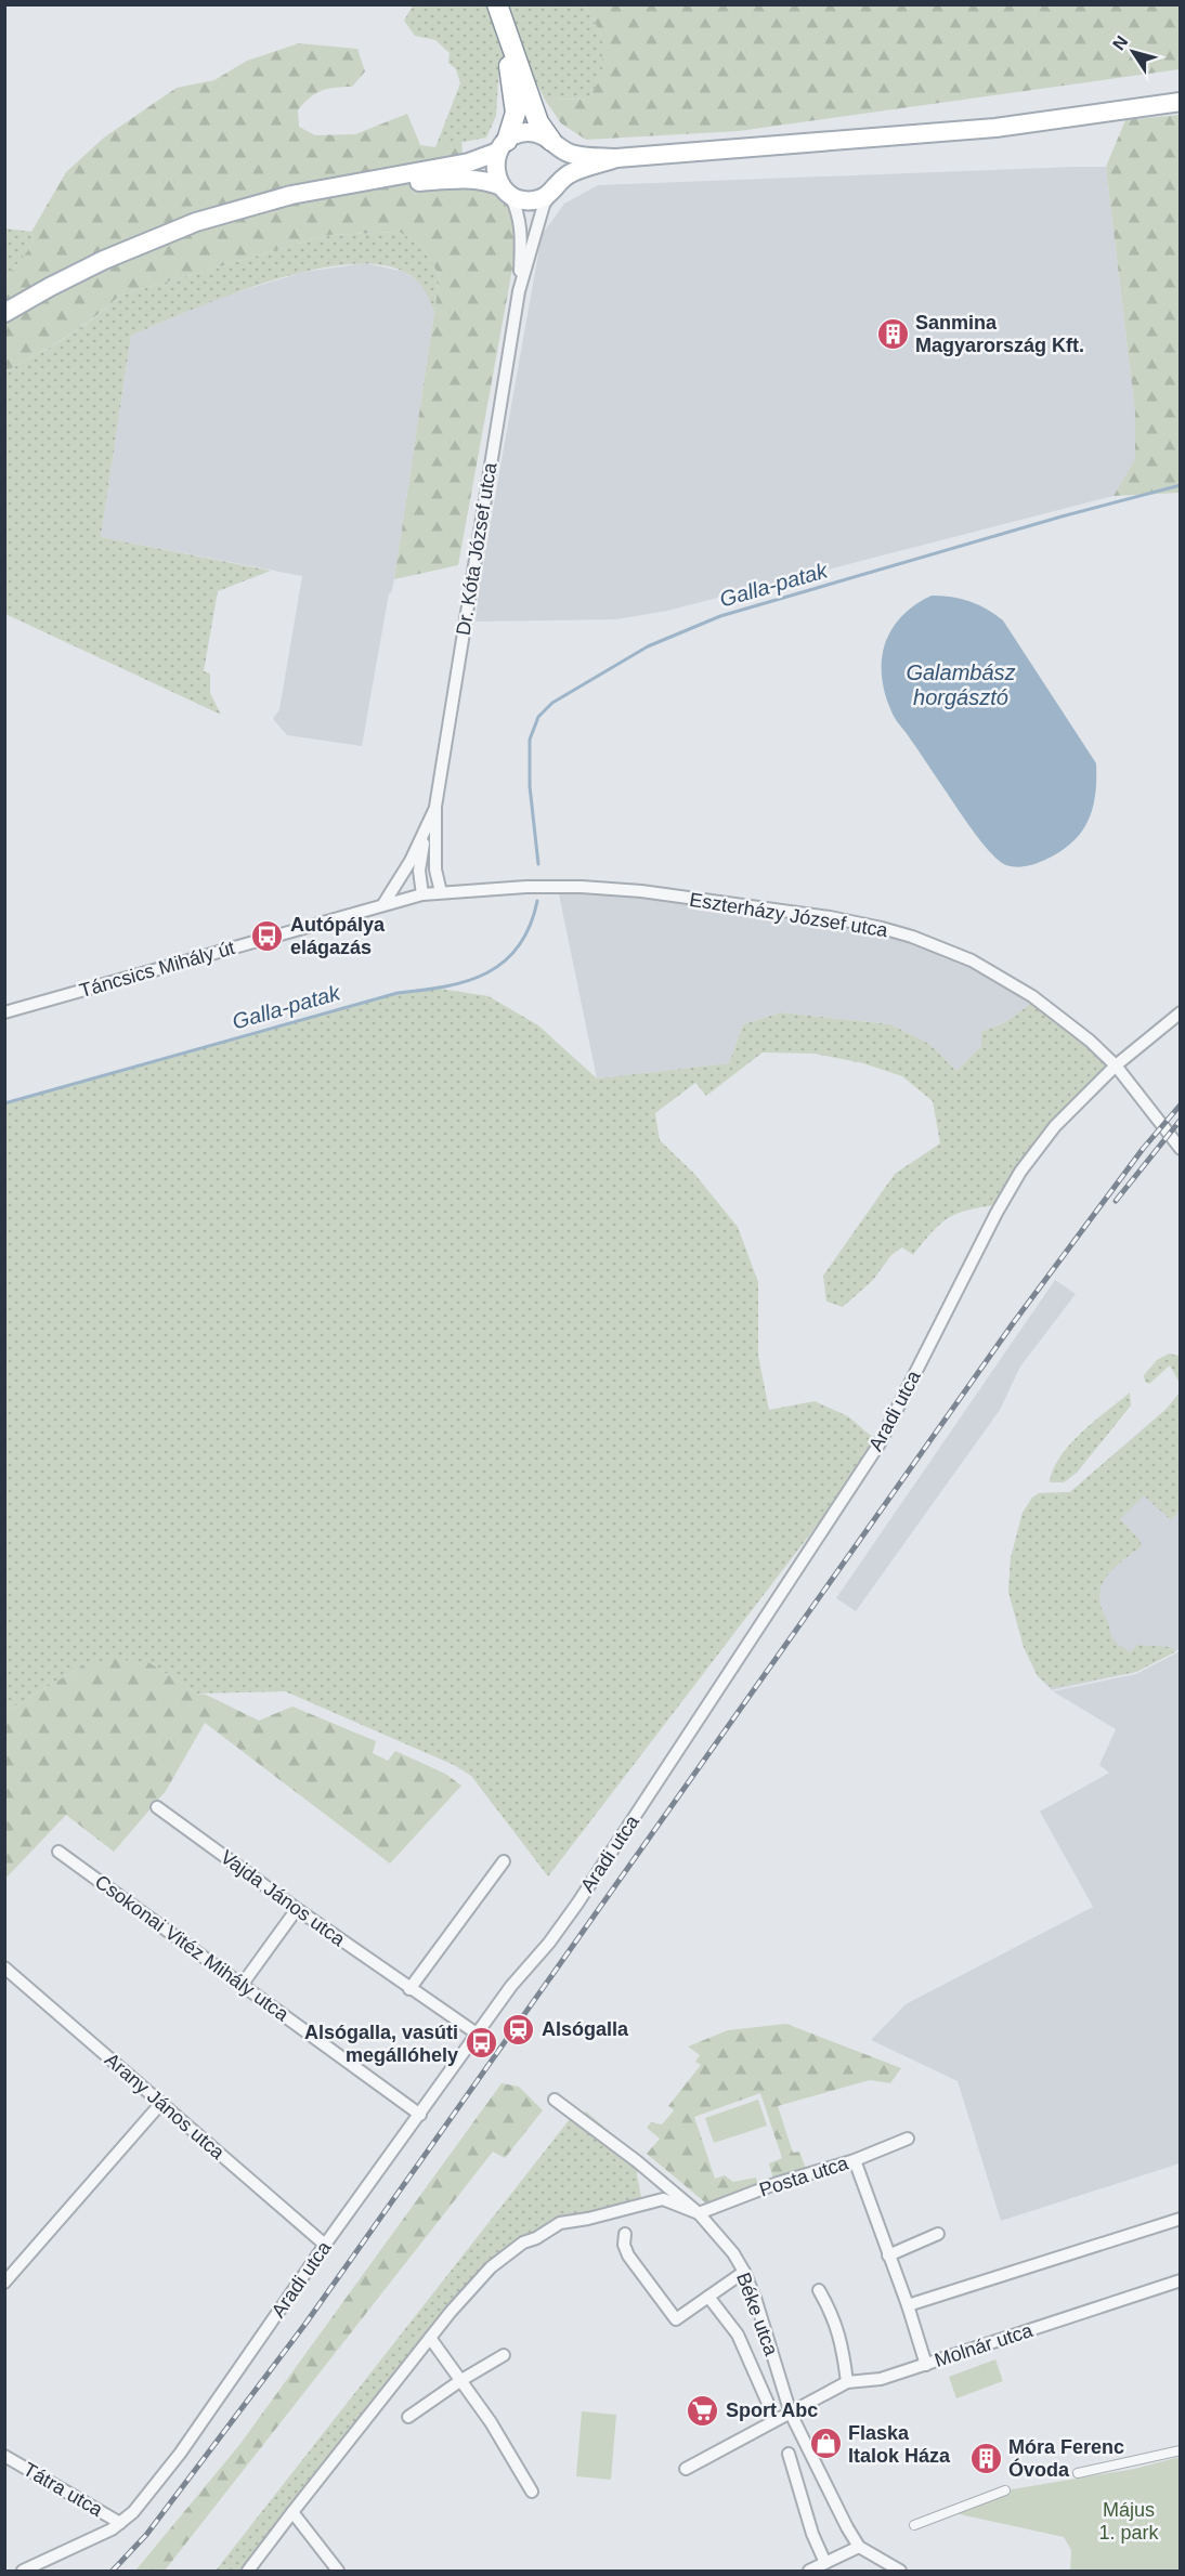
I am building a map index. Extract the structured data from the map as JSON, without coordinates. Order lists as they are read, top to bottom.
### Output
{
  "streets": {
    "street": [
      "Dr. Kóta József utca",
      "Eszterházy József utca",
      "Táncsics Mihály út",
      "Aradi utca",
      "Vajda János utca",
      "Csokonai Vitéz Mihály utca",
      "Arany János utca",
      "Posta utca",
      "Béke utca",
      "Molnár utca",
      "Tátra utca"
    ]
  },
  "crossings": [
    ["Dr. Kóta József utca", "Eszterházy József utca"],
    ["Dr. Kóta József utca", "Táncsics Mihály út"],
    ["Eszterházy József utca", "Táncsics Mihály út"],
    ["Eszterházy József utca", "Aradi utca"],
    ["Aradi utca", "Vajda János utca"],
    ["Aradi utca", "Csokonai Vitéz Mihály utca"],
    ["Aradi utca", "Arany János utca"],
    ["Aradi utca", "Tátra utca"],
    ["Posta utca", "Béke utca"],
    ["Béke utca", "Molnár utca"]
  ],
  "water": ["Galla-patak", "Galambász horgásztó"],
  "parks": ["Május 1. park"],
  "places": {
    "building": ["Sanmina Magyarország Kft.", "Móra Ferenc Óvoda"],
    "bus stop": ["Autópálya elágazás", "Alsógalla, vasúti megállóhely"],
    "station": ["Alsógalla"],
    "supermarket": ["Sport Abc"],
    "shop": ["Flaska Italok Háza"]
  },
  "north": "top left"
}
